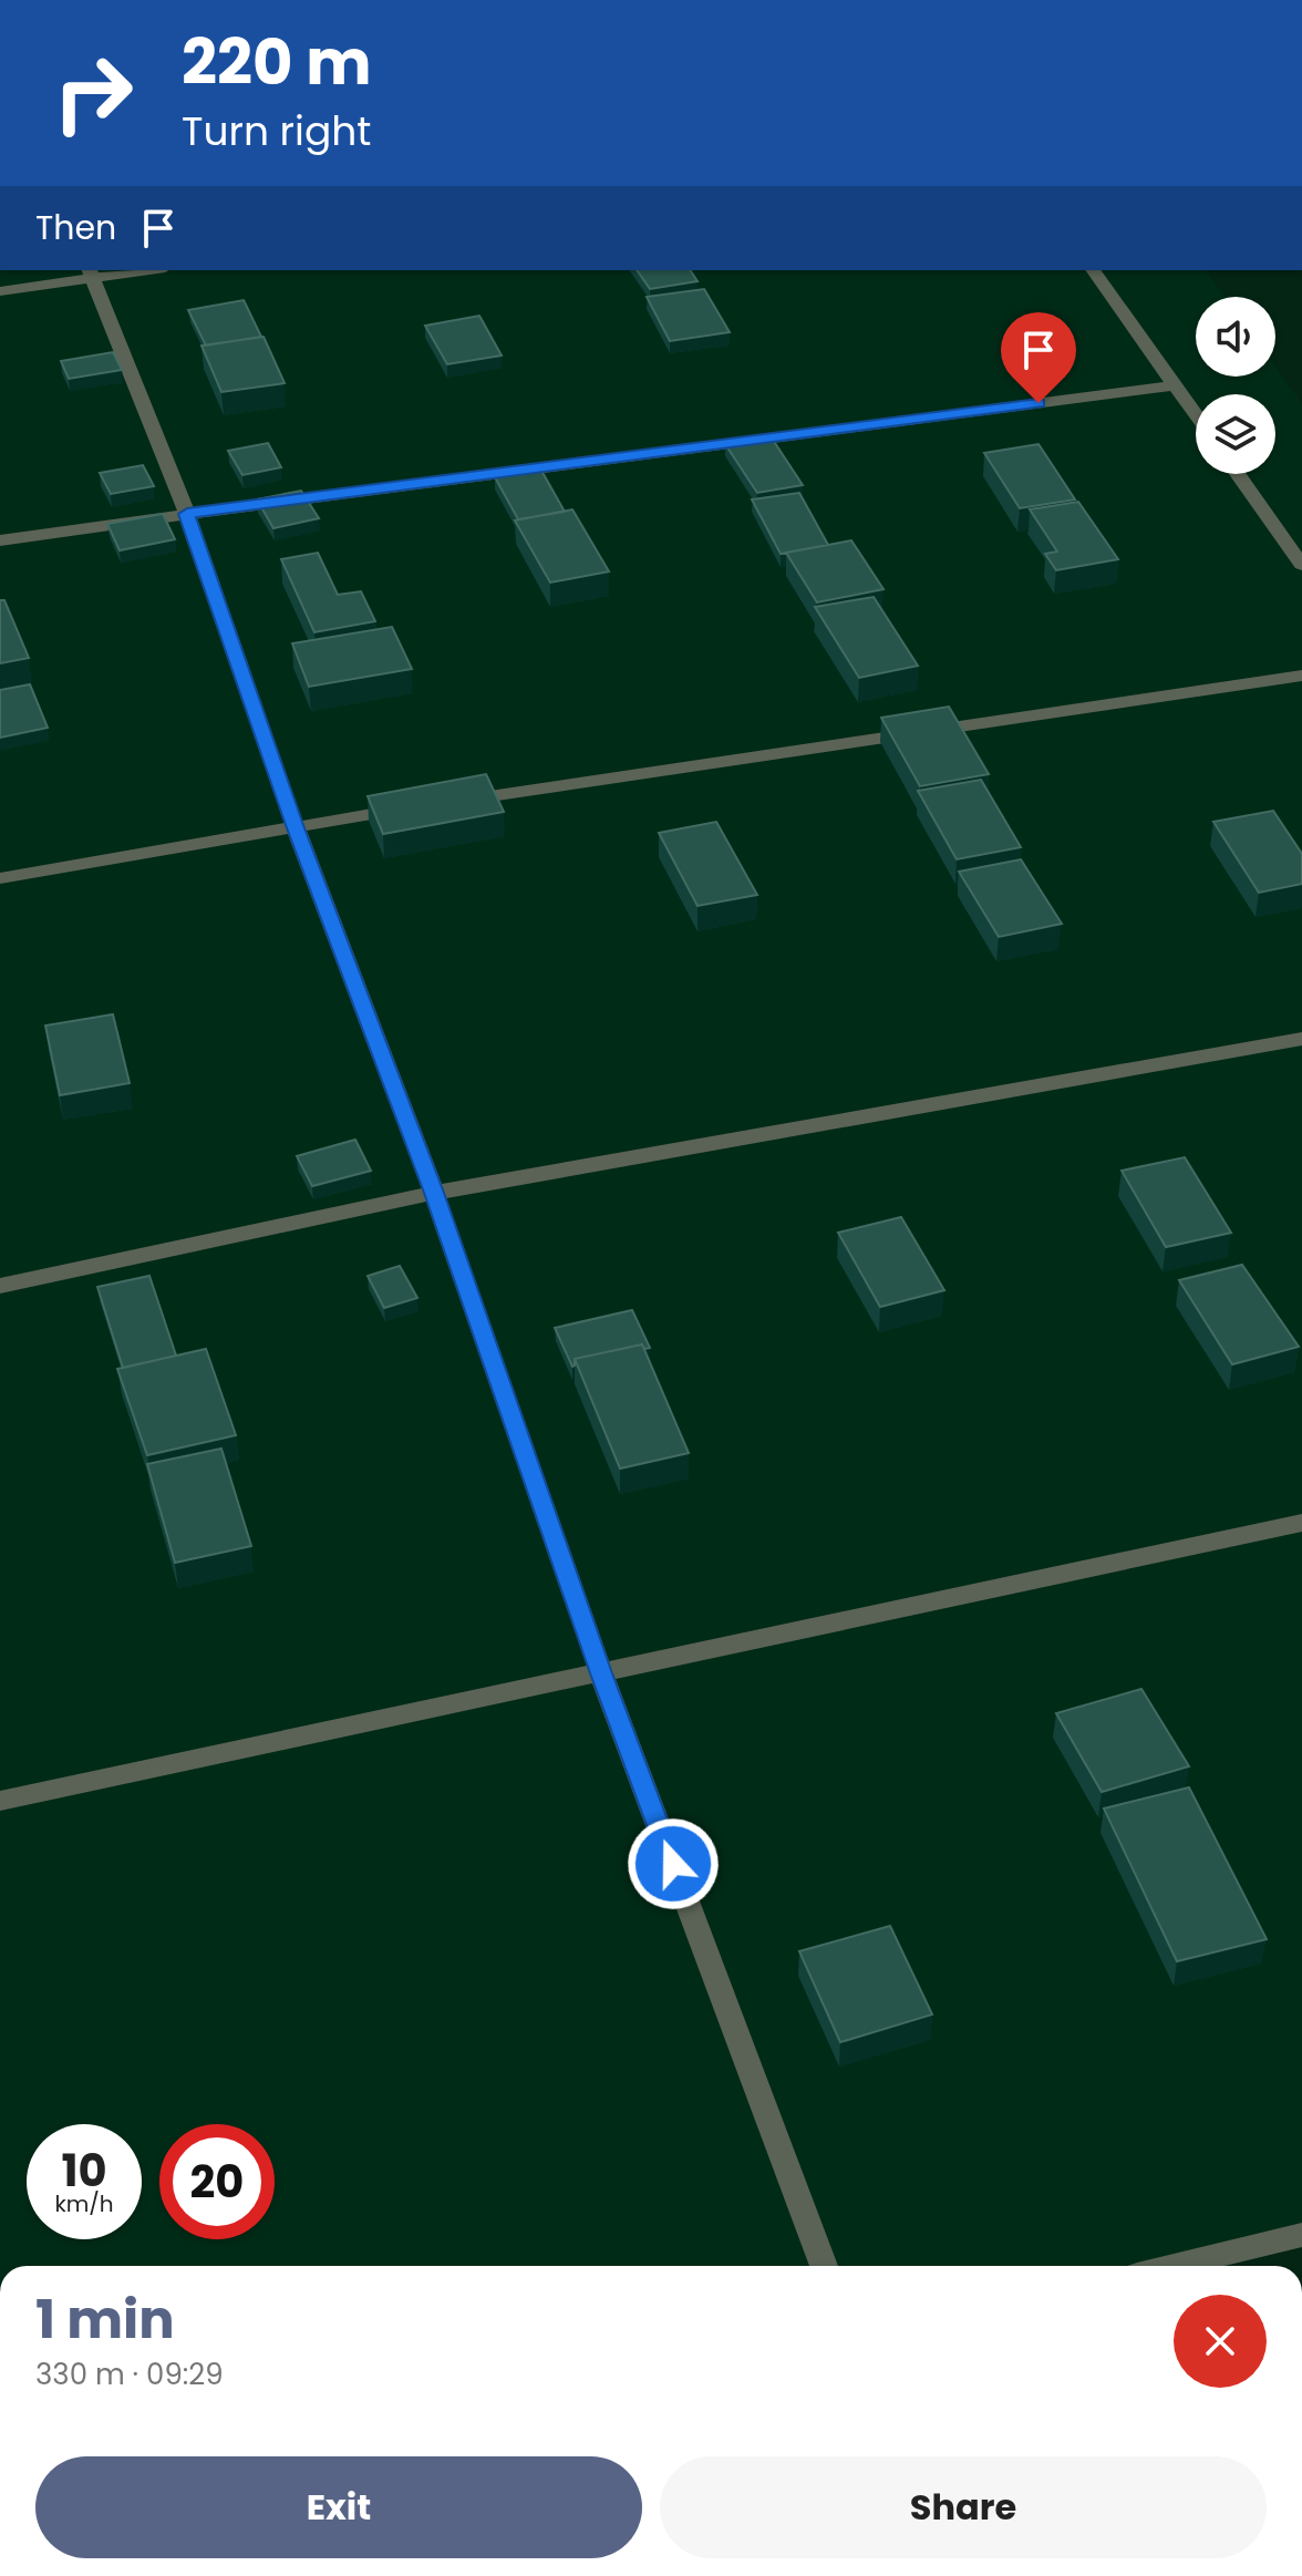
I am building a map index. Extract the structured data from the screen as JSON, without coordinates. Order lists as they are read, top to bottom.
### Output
{
  "page": {
    "turn": ["220 m", "Turn right"],
    "then": "Then",
    "speed": "10 km/h",
    "limit": "20",
    "heading": ["1 min", "330 m · 09:29"],
    "buttons": ["Exit", "Share"]
  }
}
